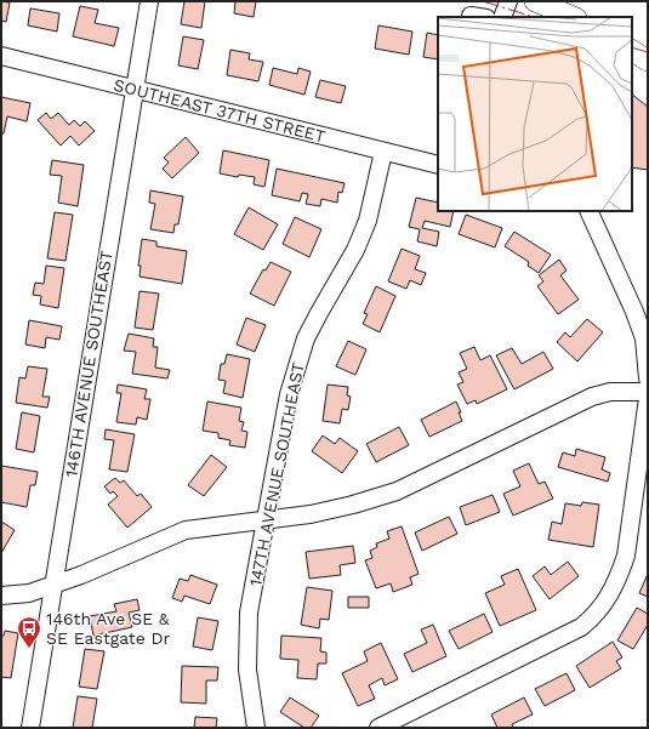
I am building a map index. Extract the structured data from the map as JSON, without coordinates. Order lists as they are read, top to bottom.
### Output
{
  "streets": {
    "street": ["SOUTHEAST 37TH STREET", "146TH AVENUE SOUTHEAST", "147TH AVENUE SOUTHEAST"]
  },
  "crossings": [
    ["SOUTHEAST 37TH STREET", "146TH AVENUE SOUTHEAST"],
    ["SOUTHEAST 37TH STREET", "147TH AVENUE SOUTHEAST"]
  ],
  "places": {
    "bus stop": ["146th Ave SE & SE Eastgate Dr"]
  }
}
